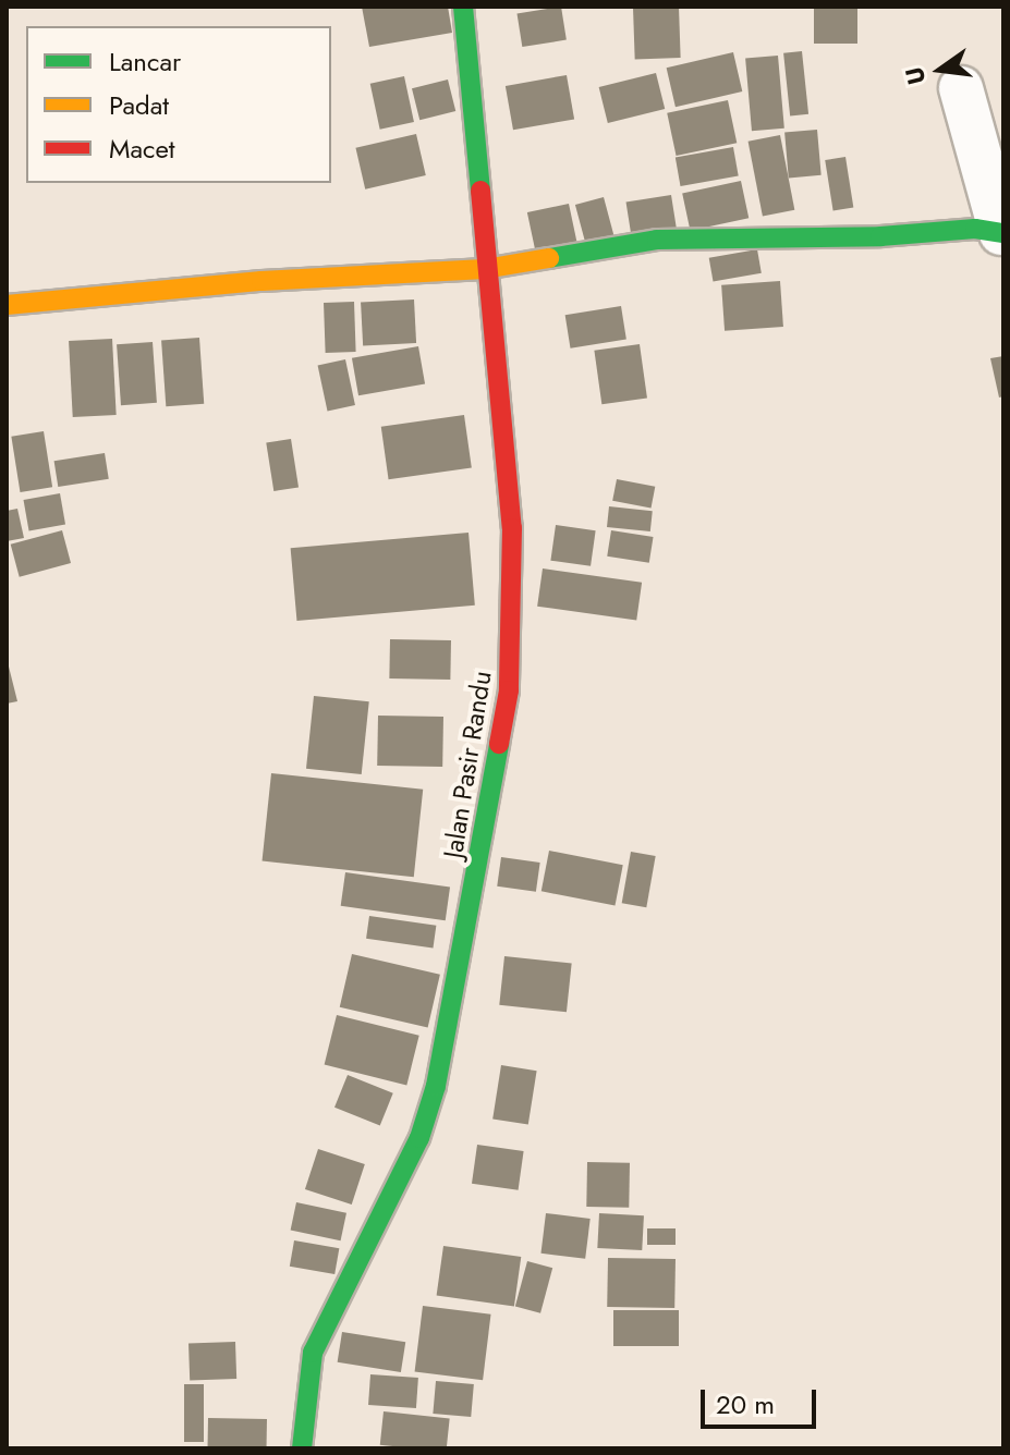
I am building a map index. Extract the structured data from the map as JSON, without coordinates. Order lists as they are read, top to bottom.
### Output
{
  "streets": {
    "street": ["Jalan Pasir Randu"]
  },
  "legend": ["Lancar", "Padat", "Macet"],
  "scale_bar": "20 m",
  "north": "left"
}
